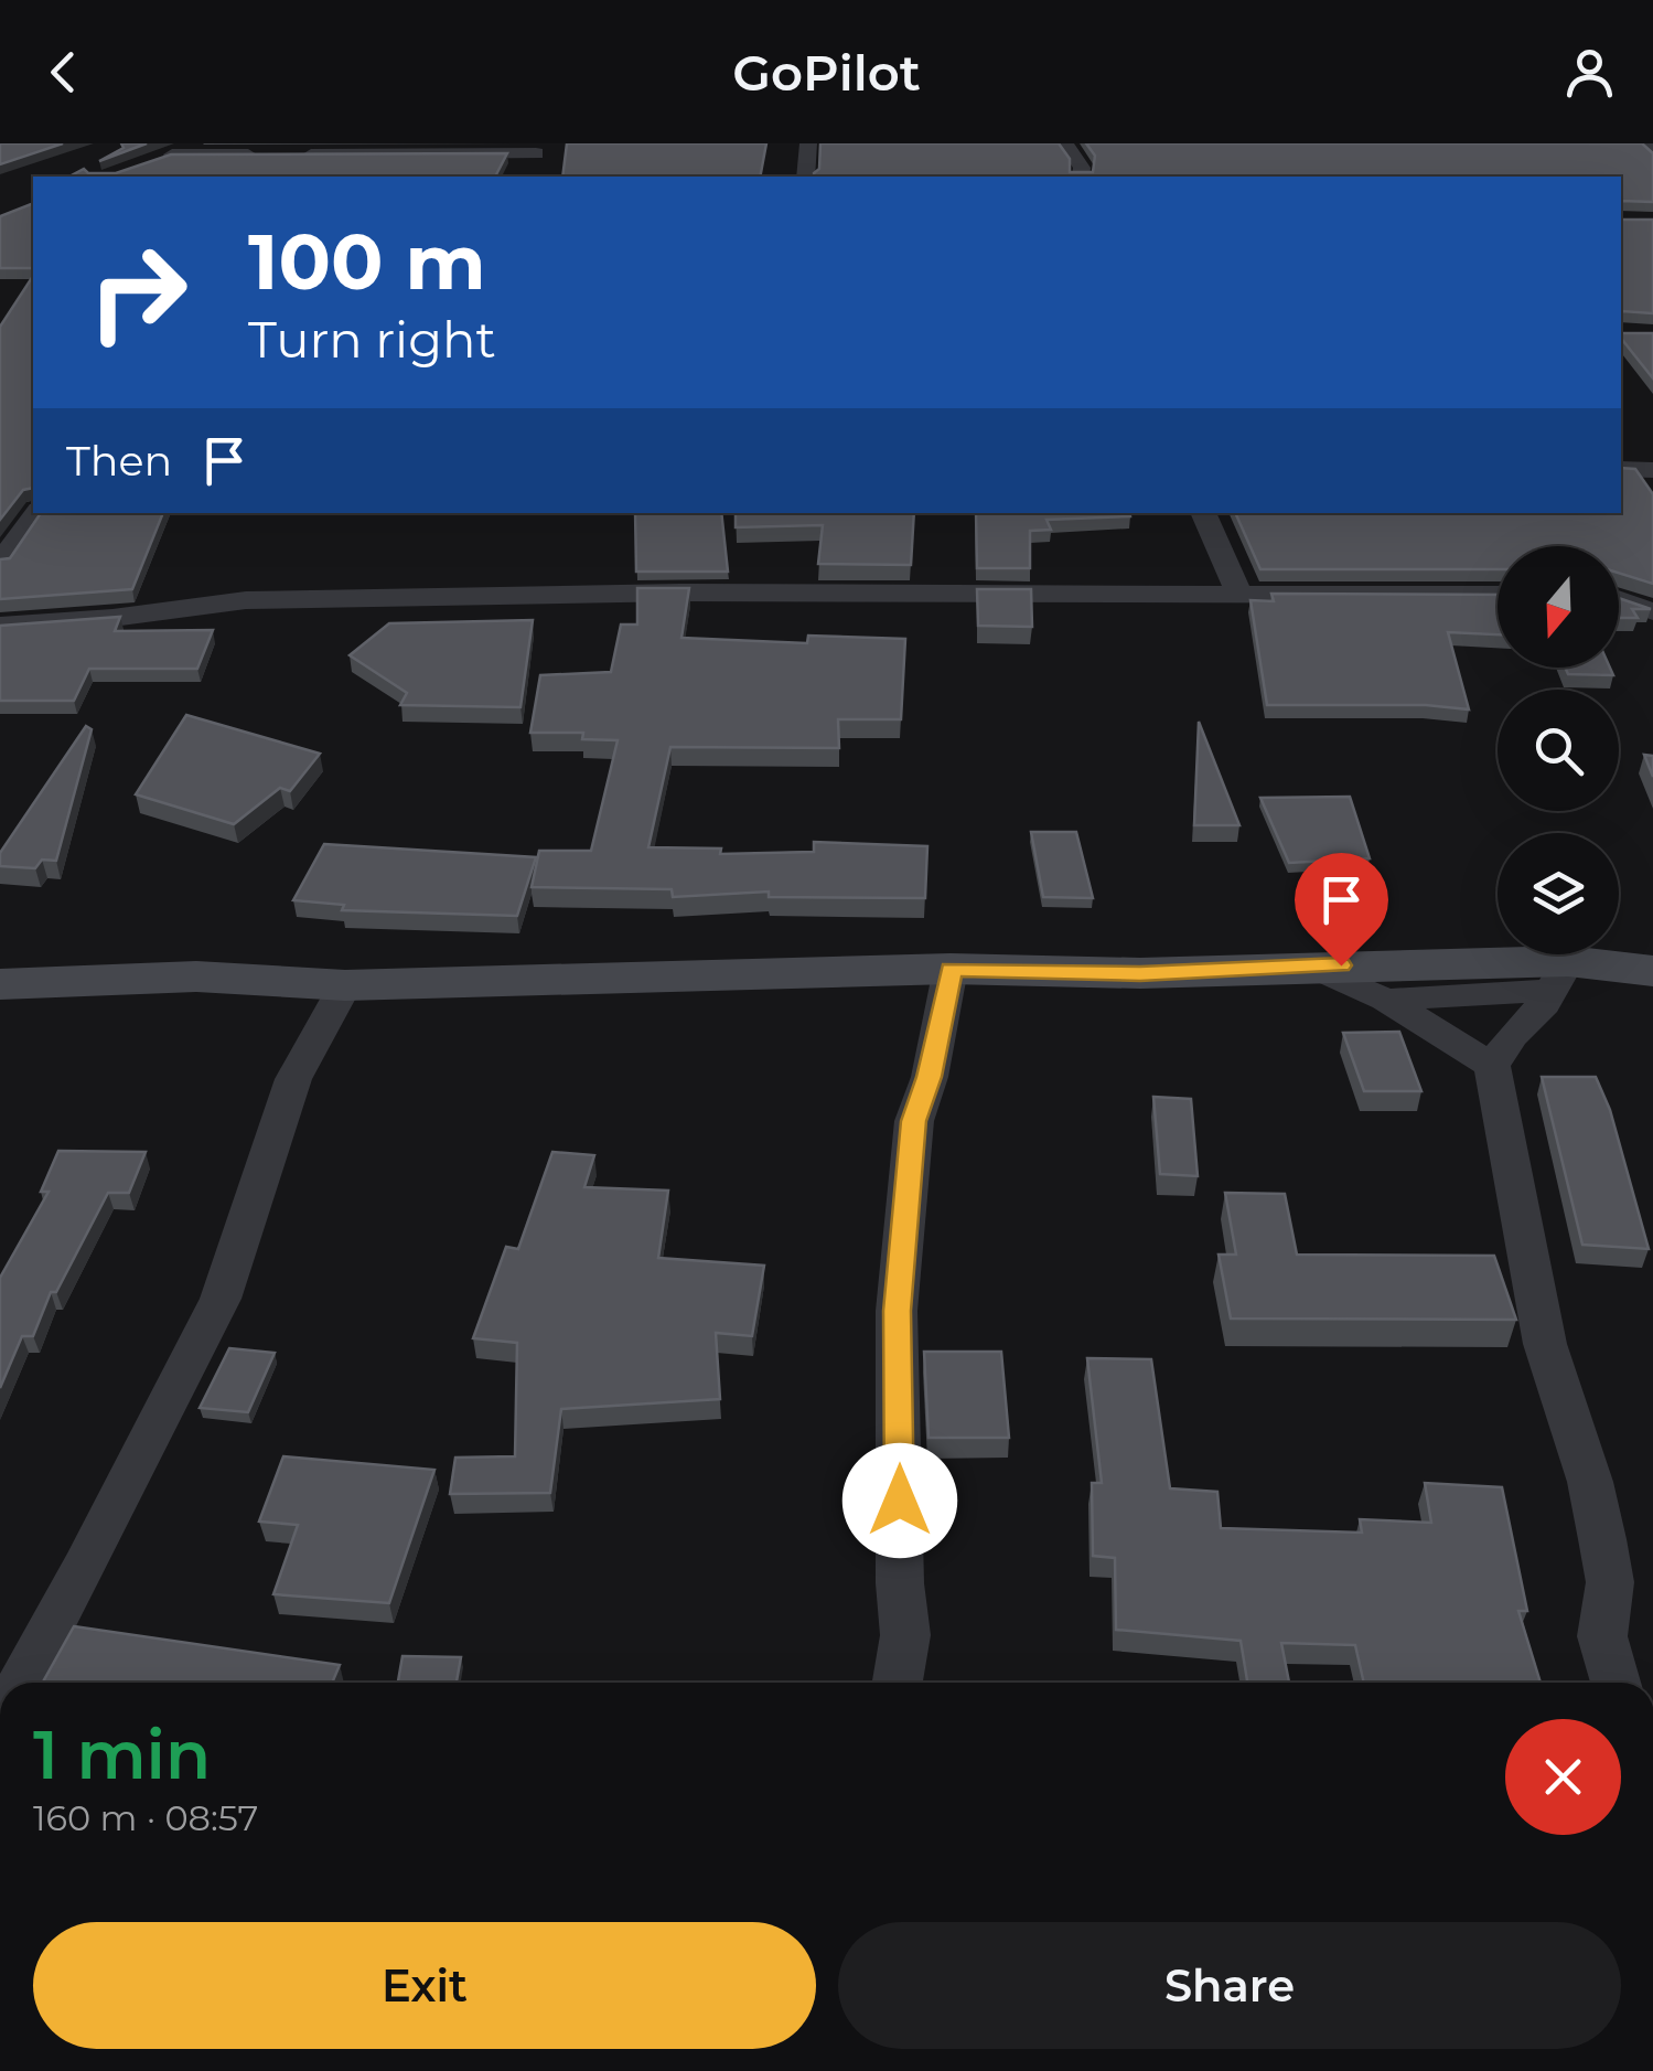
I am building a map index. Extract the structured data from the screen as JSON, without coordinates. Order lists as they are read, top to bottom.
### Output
{
  "north": "bottom",
  "page": {
    "header": "GoPilot",
    "turn": ["100 m", "Turn right"],
    "then": "Then",
    "heading": ["1 min", "160 m · 08:57"],
    "buttons": ["Exit", "Share"]
  }
}
